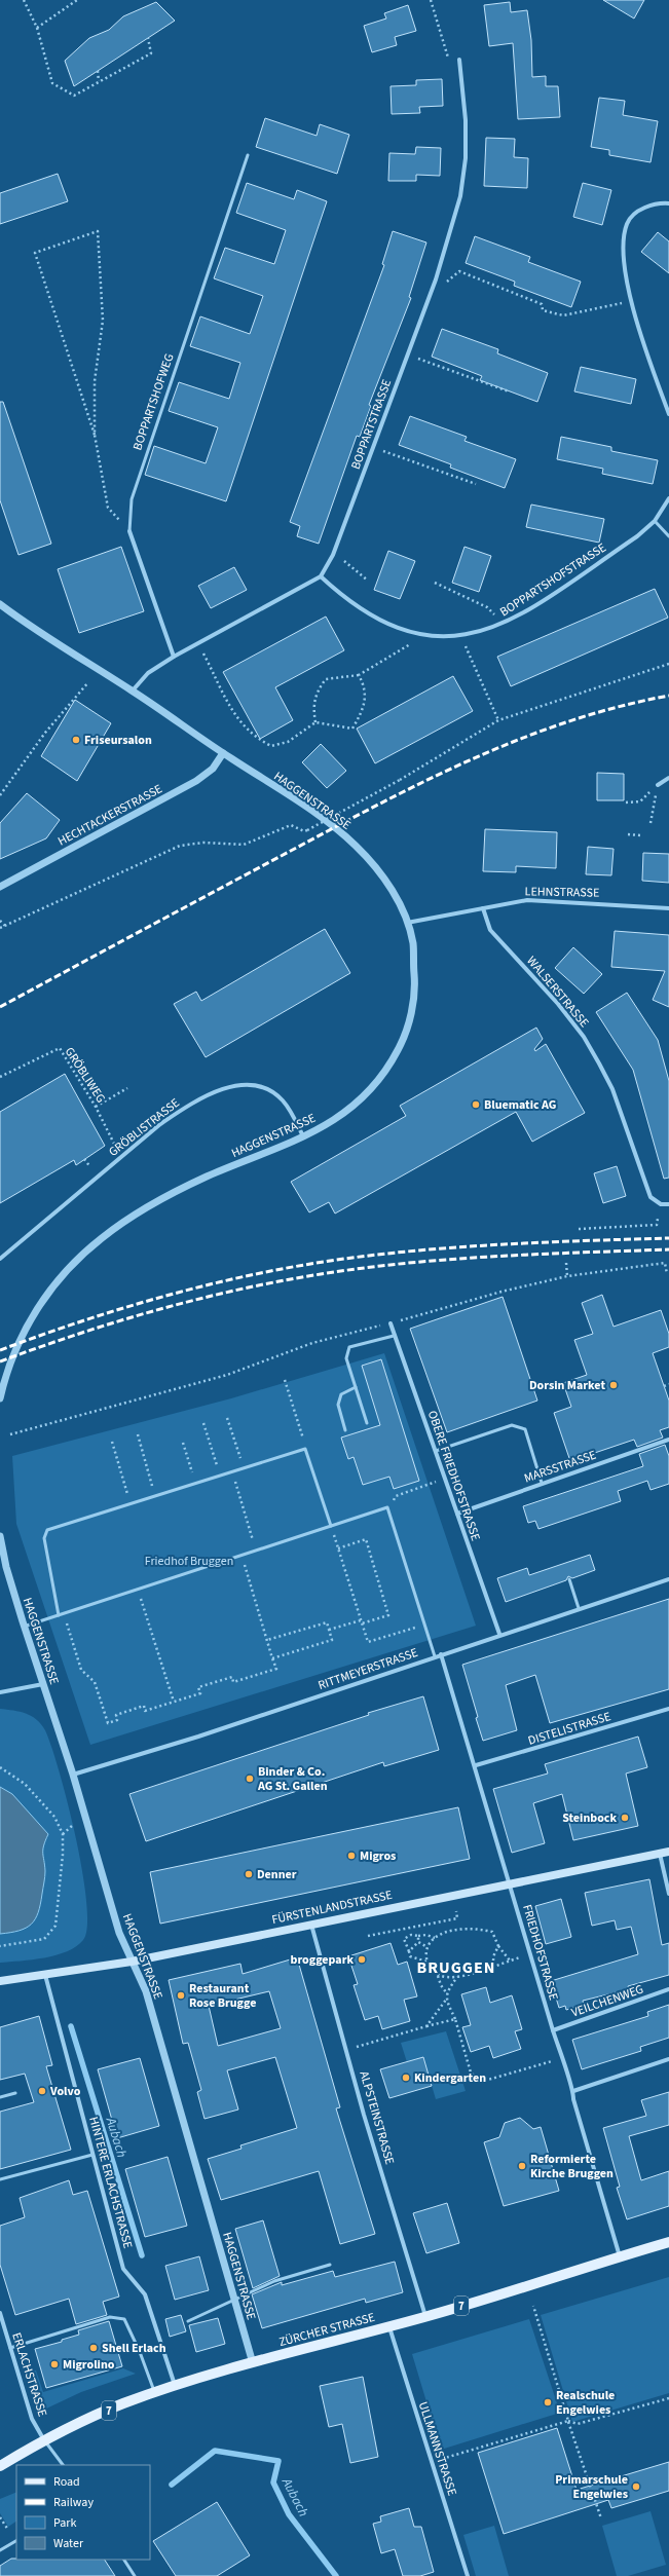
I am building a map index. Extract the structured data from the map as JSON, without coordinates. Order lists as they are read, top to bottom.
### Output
{
  "streets": {
    "main road": ["FÜRSTENLANDSTRASSE", "7", "ZÜRCHER STRASSE"],
    "street": [
      "BOPPARTSHOFWEG",
      "BOPPARTSTRASSE",
      "BOPPARTSHOFSTRASSE",
      "HAGGENSTRASSE",
      "HECHTACKERSTRASSE",
      "LEHNSTRASSE",
      "WALSERSTRASSE",
      "GRÖBLISTRASSE",
      "MARSSTRASSE",
      "OBERE FRIEDHOFSTRASSE",
      "RITTMEYERSTRASSE",
      "DISTELISTRASSE",
      "FRIEDHOFSTRASSE",
      "VEILCHENWEG",
      "ALPSTEINSTRASSE",
      "HINTERE ERLACHSTRASSE",
      "ERLACHSTRASSE",
      "ULLMANNSTRASSE"
    ],
    "path": ["GRÖBLIWEG"]
  },
  "crossings": [
    ["BOPPARTSTRASSE", "BOPPARTSHOFSTRASSE"],
    ["HAGGENSTRASSE", "HECHTACKERSTRASSE"],
    ["HAGGENSTRASSE", "LEHNSTRASSE"],
    ["HAGGENSTRASSE", "GRÖBLISTRASSE"],
    ["HAGGENSTRASSE", "RITTMEYERSTRASSE"],
    ["HAGGENSTRASSE", "FÜRSTENLANDSTRASSE"],
    ["HAGGENSTRASSE", "ZÜRCHER STRASSE"],
    ["LEHNSTRASSE", "WALSERSTRASSE"],
    ["MARSSTRASSE", "OBERE FRIEDHOFSTRASSE"],
    ["OBERE FRIEDHOFSTRASSE", "RITTMEYERSTRASSE"],
    ["RITTMEYERSTRASSE", "FRIEDHOFSTRASSE"],
    ["DISTELISTRASSE", "FRIEDHOFSTRASSE"],
    ["FÜRSTENLANDSTRASSE", "FRIEDHOFSTRASSE"],
    ["FÜRSTENLANDSTRASSE", "ALPSTEINSTRASSE"],
    ["FÜRSTENLANDSTRASSE", "HINTERE ERLACHSTRASSE"],
    ["FRIEDHOFSTRASSE", "VEILCHENWEG"],
    ["FRIEDHOFSTRASSE", "ZÜRCHER STRASSE"],
    ["ALPSTEINSTRASSE", "ZÜRCHER STRASSE"],
    ["HINTERE ERLACHSTRASSE", "ZÜRCHER STRASSE"],
    ["ZÜRCHER STRASSE", "ERLACHSTRASSE"],
    ["ZÜRCHER STRASSE", "ULLMANNSTRASSE"]
  ],
  "districts": ["BRUGGEN"],
  "water": ["Aubach"],
  "parks": ["Friedhof Bruggen"],
  "places": [
    "Friseursalon",
    "Bluematic AG",
    "Dorsin Market",
    "Binder & Co. AG St. Gallen",
    "Steinbock",
    "Migros",
    "Denner",
    "broggepark",
    "Restaurant Rose Brugge",
    "Kindergarten",
    "Volvo",
    "Reformierte Kirche Bruggen",
    "Shell Erlach",
    "Migrolino",
    "Realschule Engelwies",
    "Primarschule Engelwies"
  ],
  "legend": [
    "Road",
    "Railway",
    "Park",
    "Water"
  ]
}
